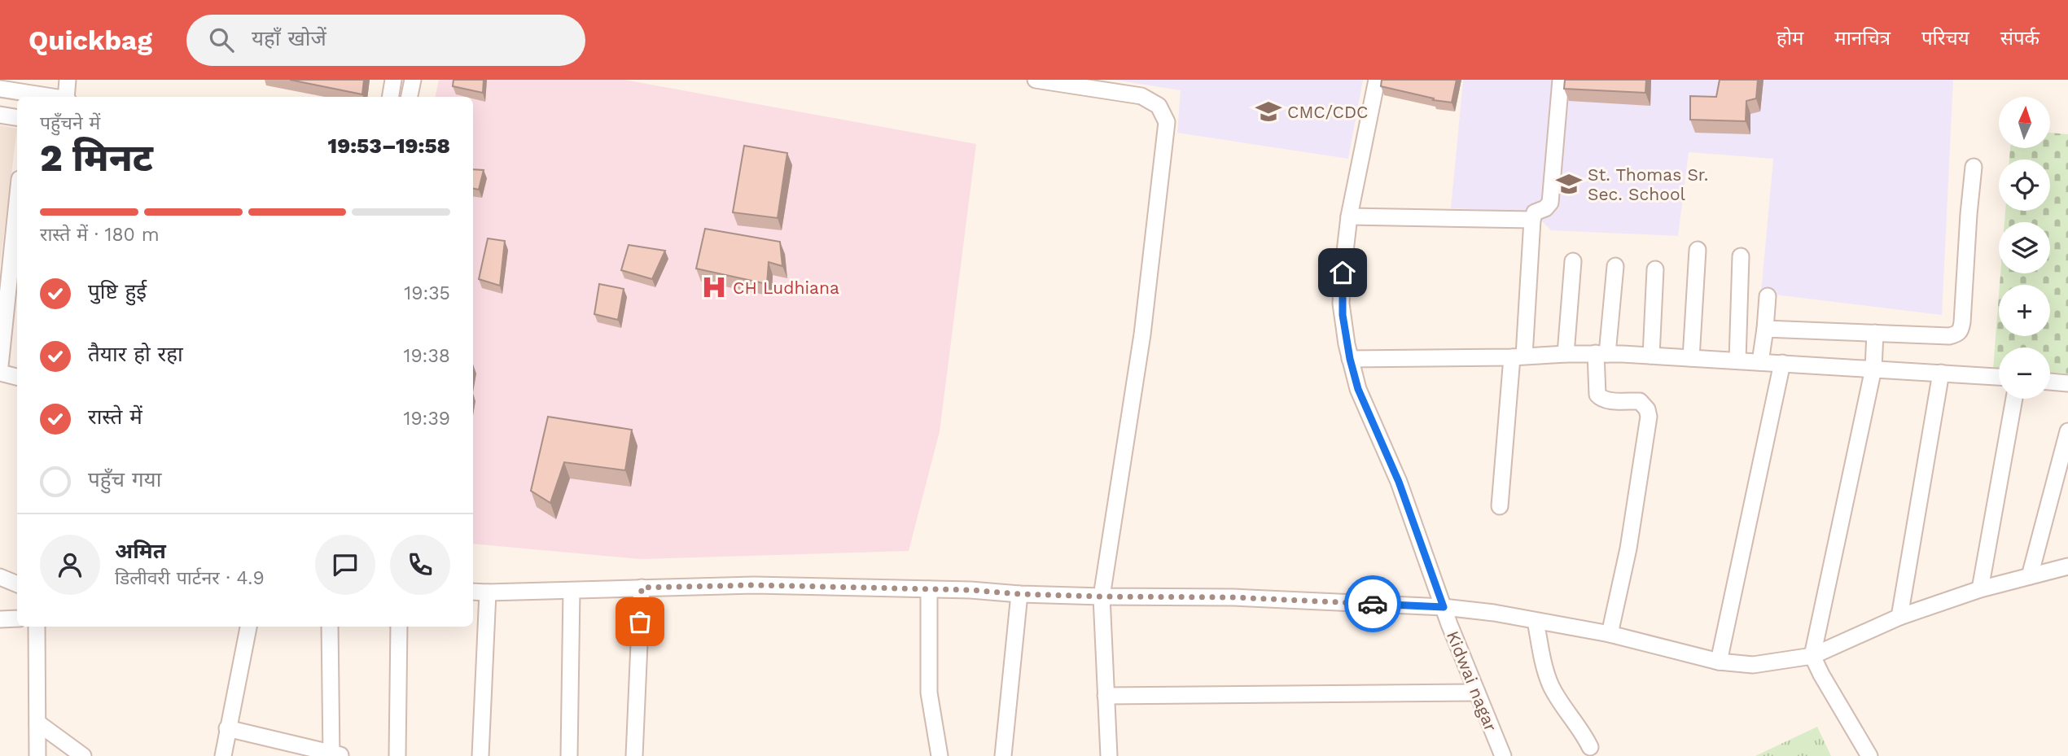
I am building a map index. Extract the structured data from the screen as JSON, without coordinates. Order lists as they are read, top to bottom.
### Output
{
  "streets": {
    "street": ["Kidwai nagar"]
  },
  "places": {
    "school or university": ["CMC/CDC", "St. Thomas Sr. Sec. School"],
    "hospital": ["CH Ludhiana"]
  },
  "north": "top",
  "page": {
    "header": "Quickbag",
    "search": "यहाँ खोजें",
    "nav": [
      "होम",
      "मानचित्र",
      "परिचय",
      "संपर्क"
    ],
    "map_buttons": ["+", "−"],
    "heading": ["2 मिनट", "पहुँचने में", "19:53–19:58"],
    "panel": ["अमित", "डिलीवरी पार्टनर · 4.9"],
    "bar": "रास्ते में · 180 m",
    "list": [
      ["पुष्टि हुई", "19:35"],
      ["तैयार हो रहा", "19:38"],
      ["रास्ते में", "19:39"],
      "पहुँच गया"
    ]
  }
}
